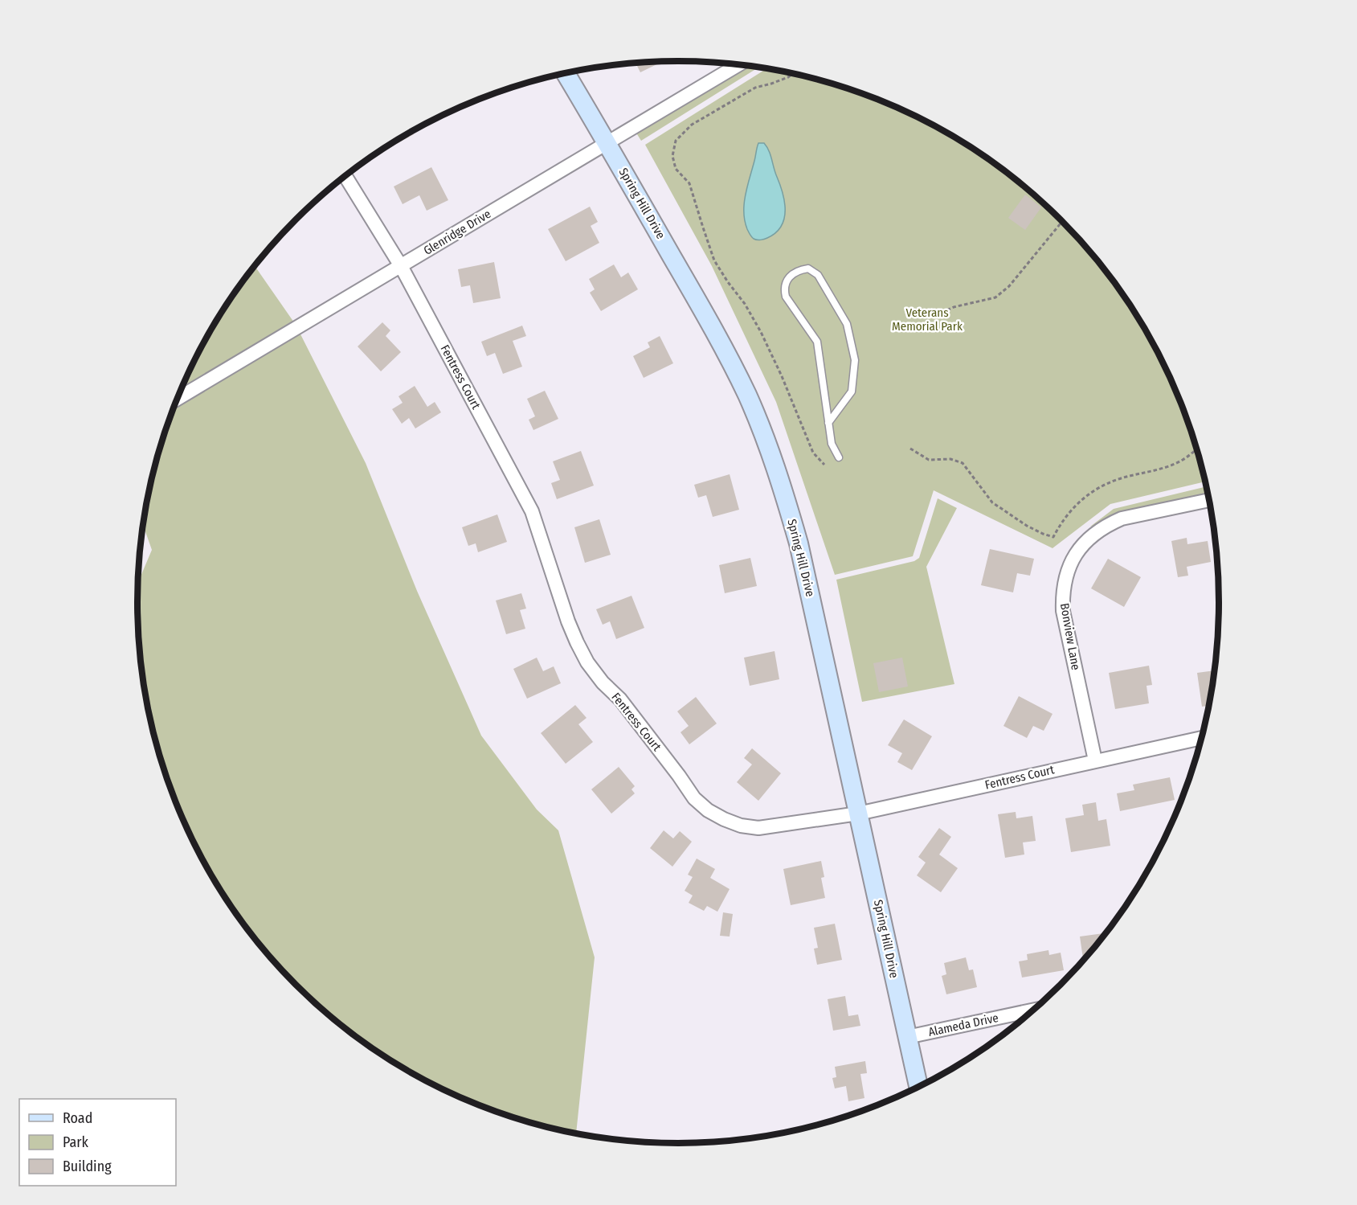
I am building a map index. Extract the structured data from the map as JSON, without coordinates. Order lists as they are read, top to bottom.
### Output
{
  "streets": {
    "main road": ["Spring Hill Drive"],
    "street": [
      "Glenridge Drive",
      "Fentress Court",
      "Bonview Lane",
      "Alameda Drive"
    ]
  },
  "crossings": [
    ["Spring Hill Drive", "Glenridge Drive"],
    ["Spring Hill Drive", "Fentress Court"],
    ["Spring Hill Drive", "Alameda Drive"],
    ["Glenridge Drive", "Fentress Court"],
    ["Fentress Court", "Bonview Lane"]
  ],
  "parks": ["Veterans Memorial Park"],
  "legend": ["Road", "Park", "Building"]
}
